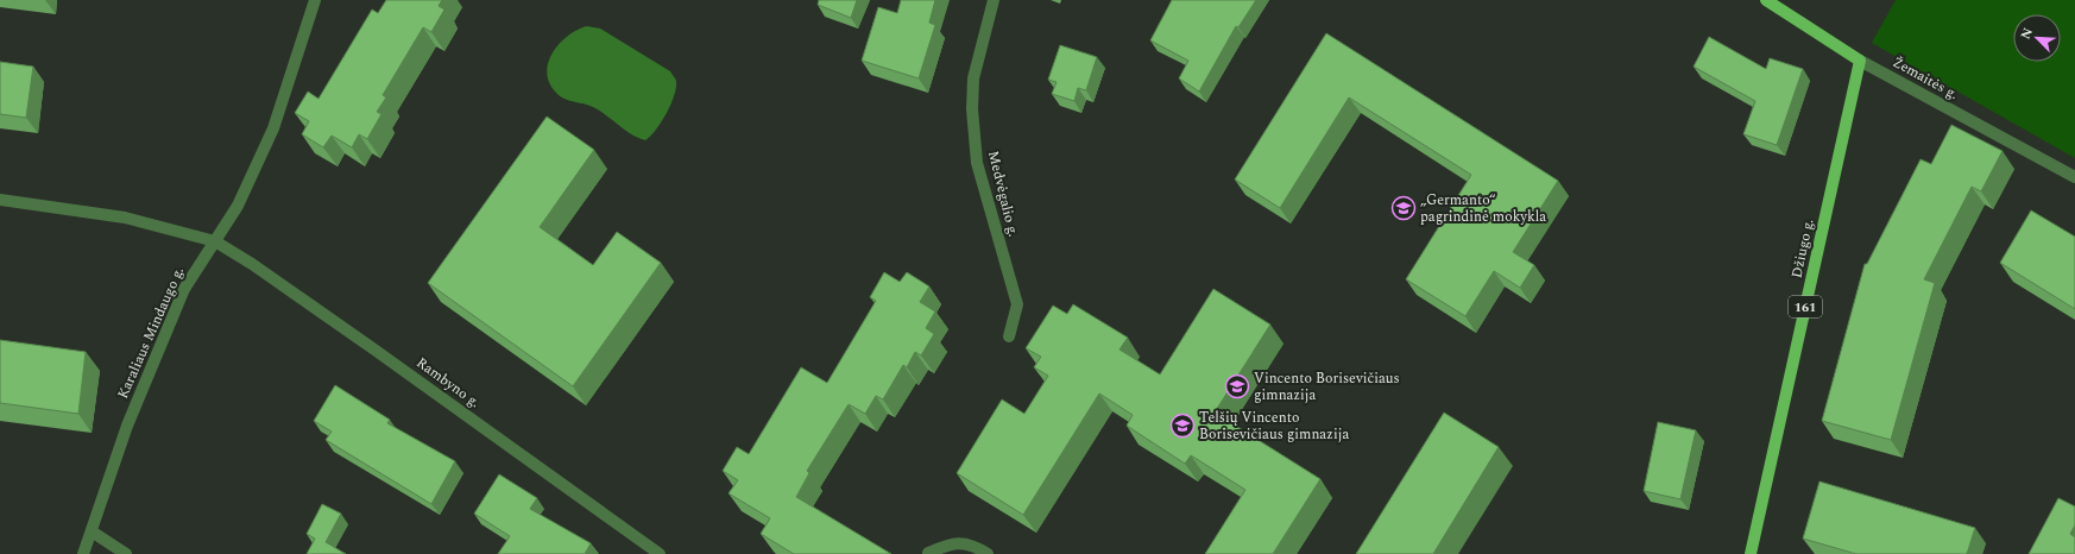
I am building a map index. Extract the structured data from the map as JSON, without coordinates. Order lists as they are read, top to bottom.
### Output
{
  "streets": {
    "main road": ["Žemaitės g.", "Džiugo g.", "161"],
    "street": ["Medvėgalio g.", "Karaliaus Mindaugo g.", "Rambyno g."]
  },
  "crossings": [
    ["Žemaitės g.", "Džiugo g."],
    ["Karaliaus Mindaugo g.", "Rambyno g."]
  ],
  "places": {
    "school or university": ["„Germanto“ pagrindinė mokykla", "Vincento Borisevičiaus gimnazija", "Telšių Vincento Borisevičiaus gimnazija"]
  },
  "north": "top left"
}
